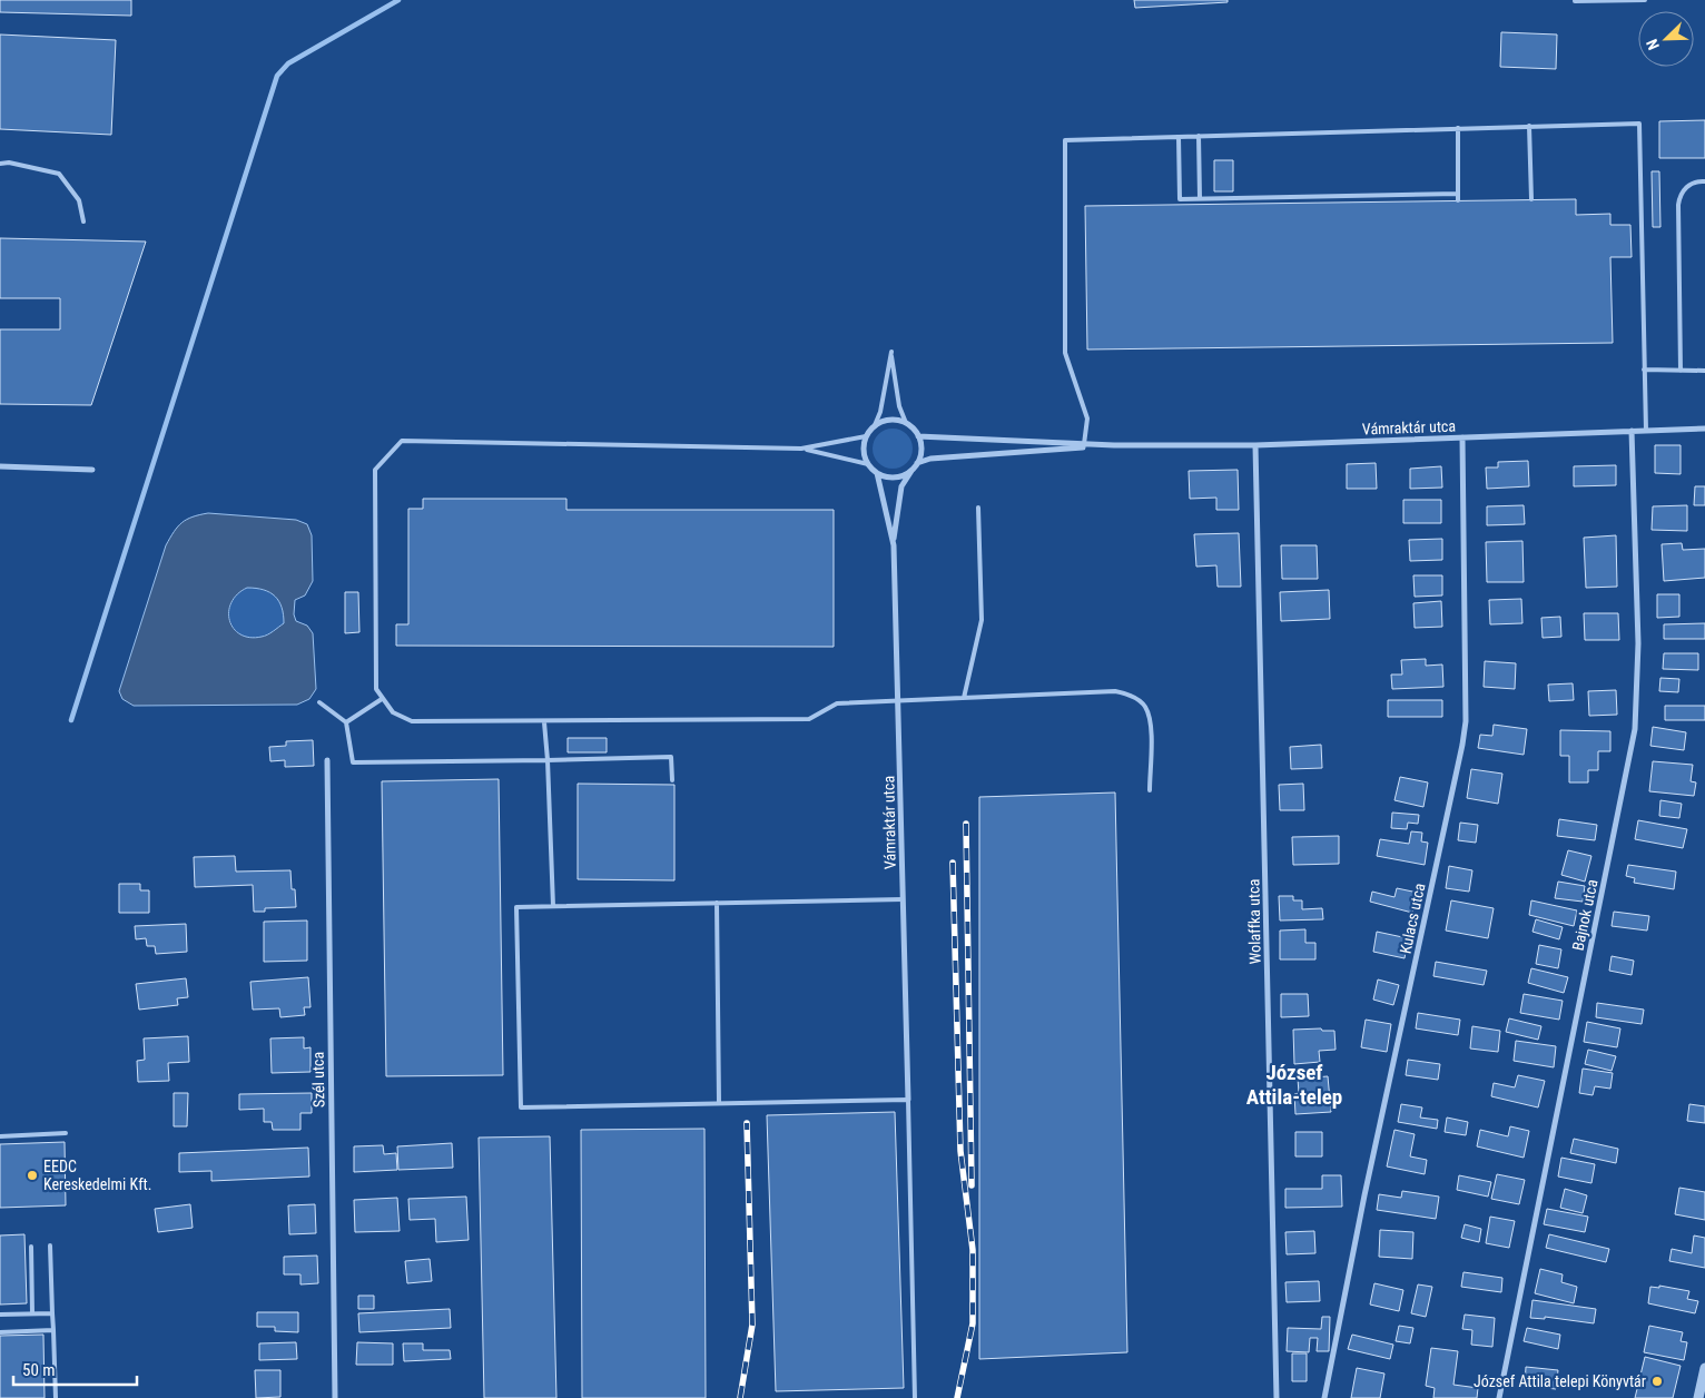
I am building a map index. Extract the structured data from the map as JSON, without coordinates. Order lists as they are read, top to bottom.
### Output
{
  "streets": {
    "street": [
      "Vámraktár utca",
      "Bajnok utca",
      "Kulacs utca",
      "Wolaffka utca",
      "Szél utca"
    ]
  },
  "crossings": [
    ["Vámraktár utca", "Bajnok utca"],
    ["Vámraktár utca", "Kulacs utca"],
    ["Vámraktár utca", "Wolaffka utca"]
  ],
  "districts": ["József Attila-telep"],
  "places": ["EEDC Kereskedelmi Kft.", "József Attila telepi Könyvtár"],
  "scale_bar": "50 m",
  "north": "bottom left"
}
